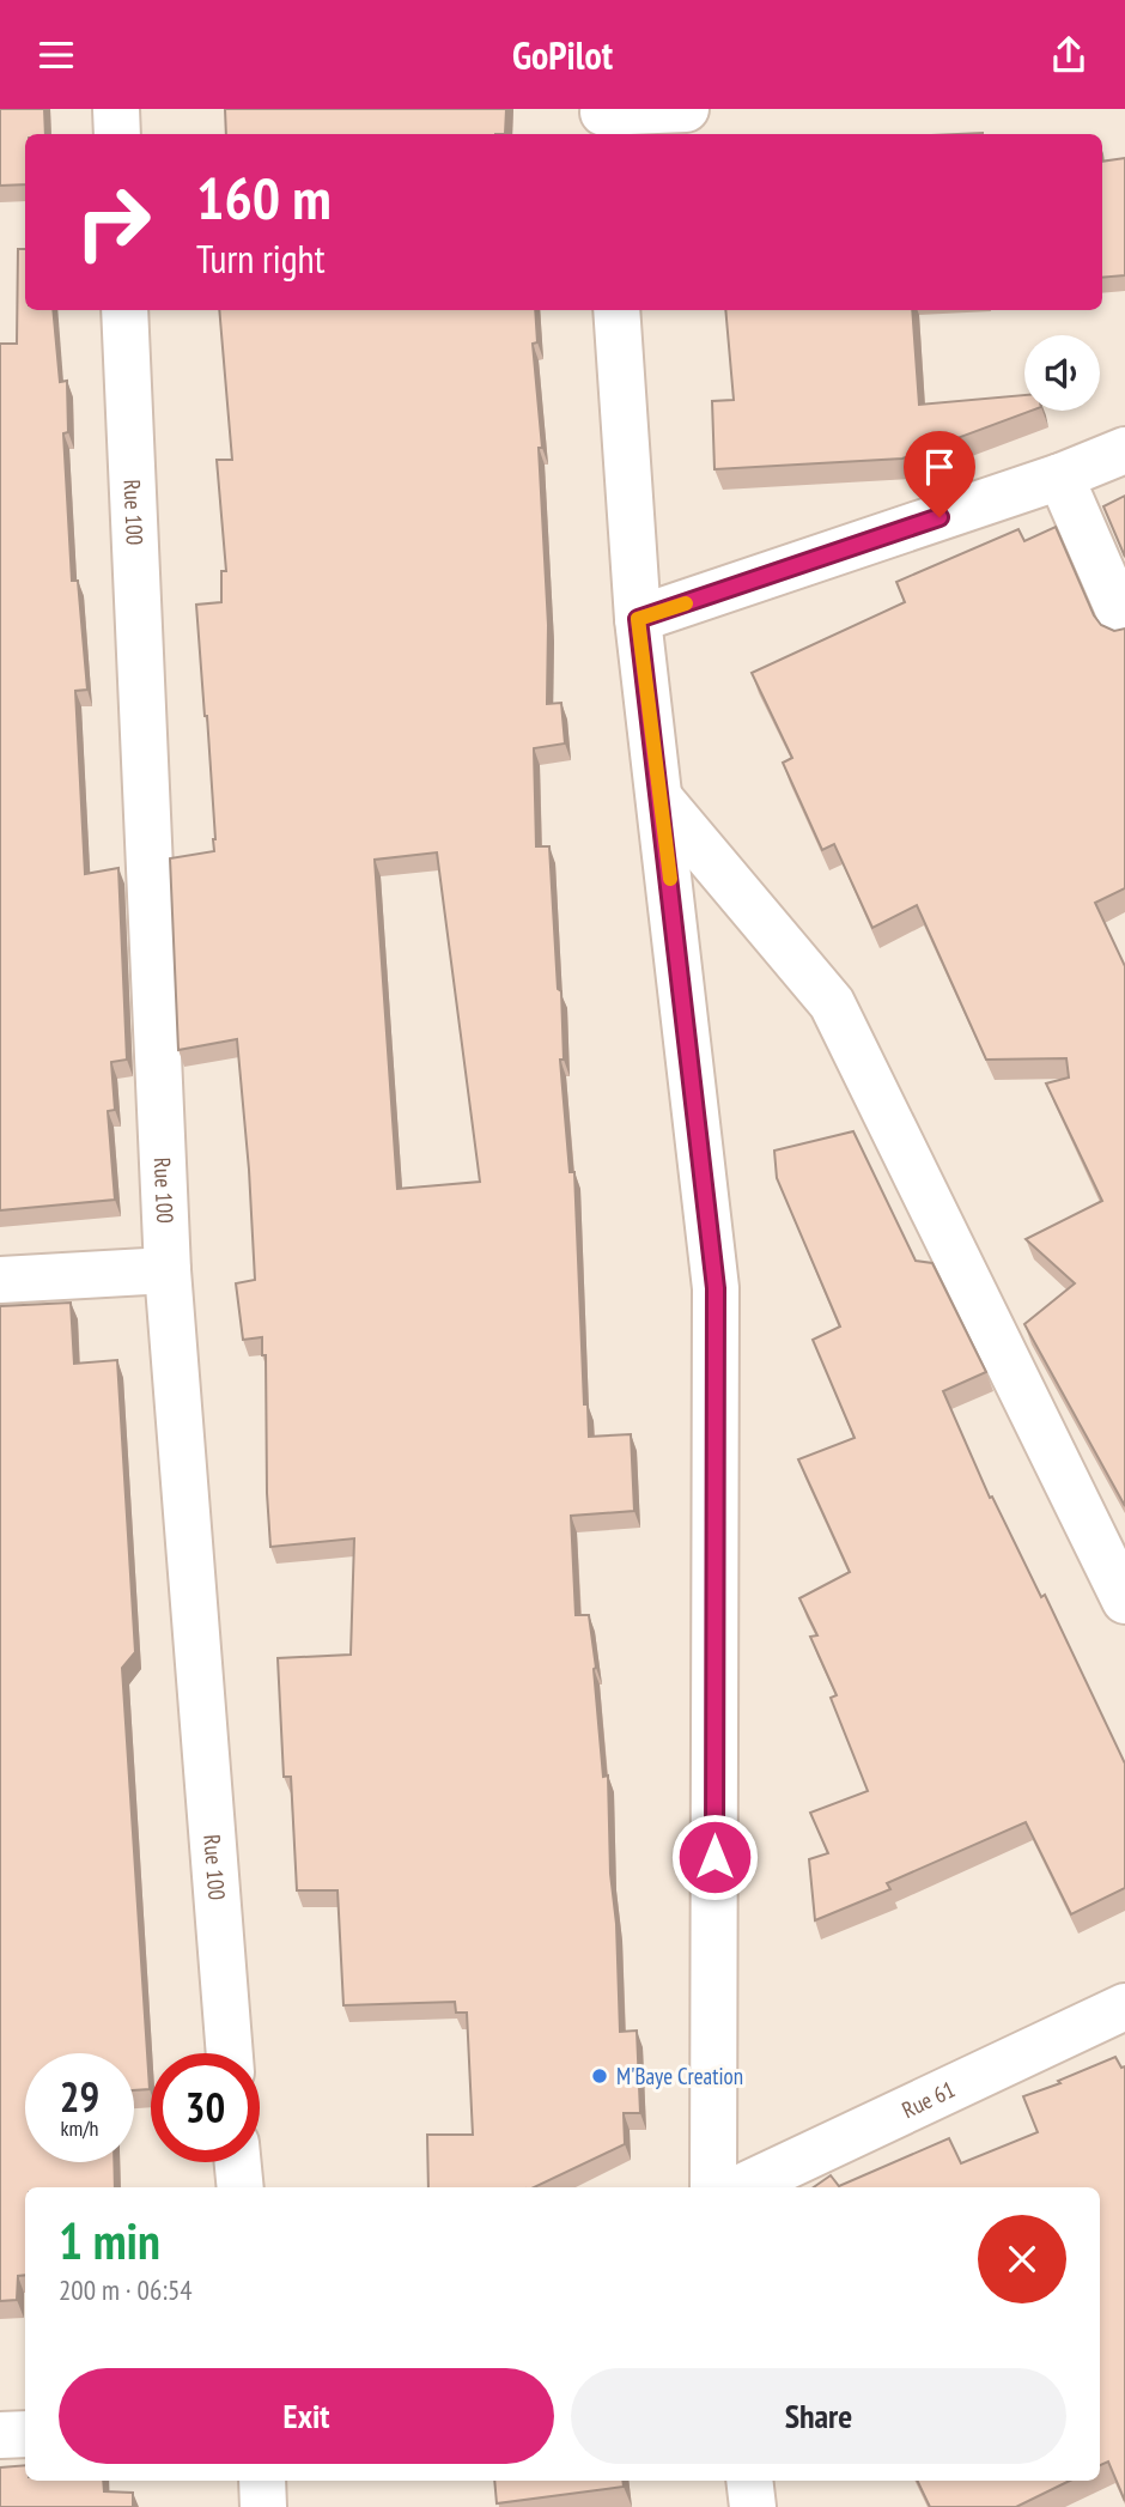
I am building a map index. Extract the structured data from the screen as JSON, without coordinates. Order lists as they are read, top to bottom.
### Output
{
  "streets": {
    "street": ["Rue 100", "Rue 61"]
  },
  "places": ["M'Baye Creation"],
  "page": {
    "header": "GoPilot",
    "turn": ["160 m", "Turn right"],
    "speed": "29 km/h",
    "limit": "30",
    "heading": ["1 min", "200 m · 06:54"],
    "buttons": ["Exit", "Share"]
  }
}
